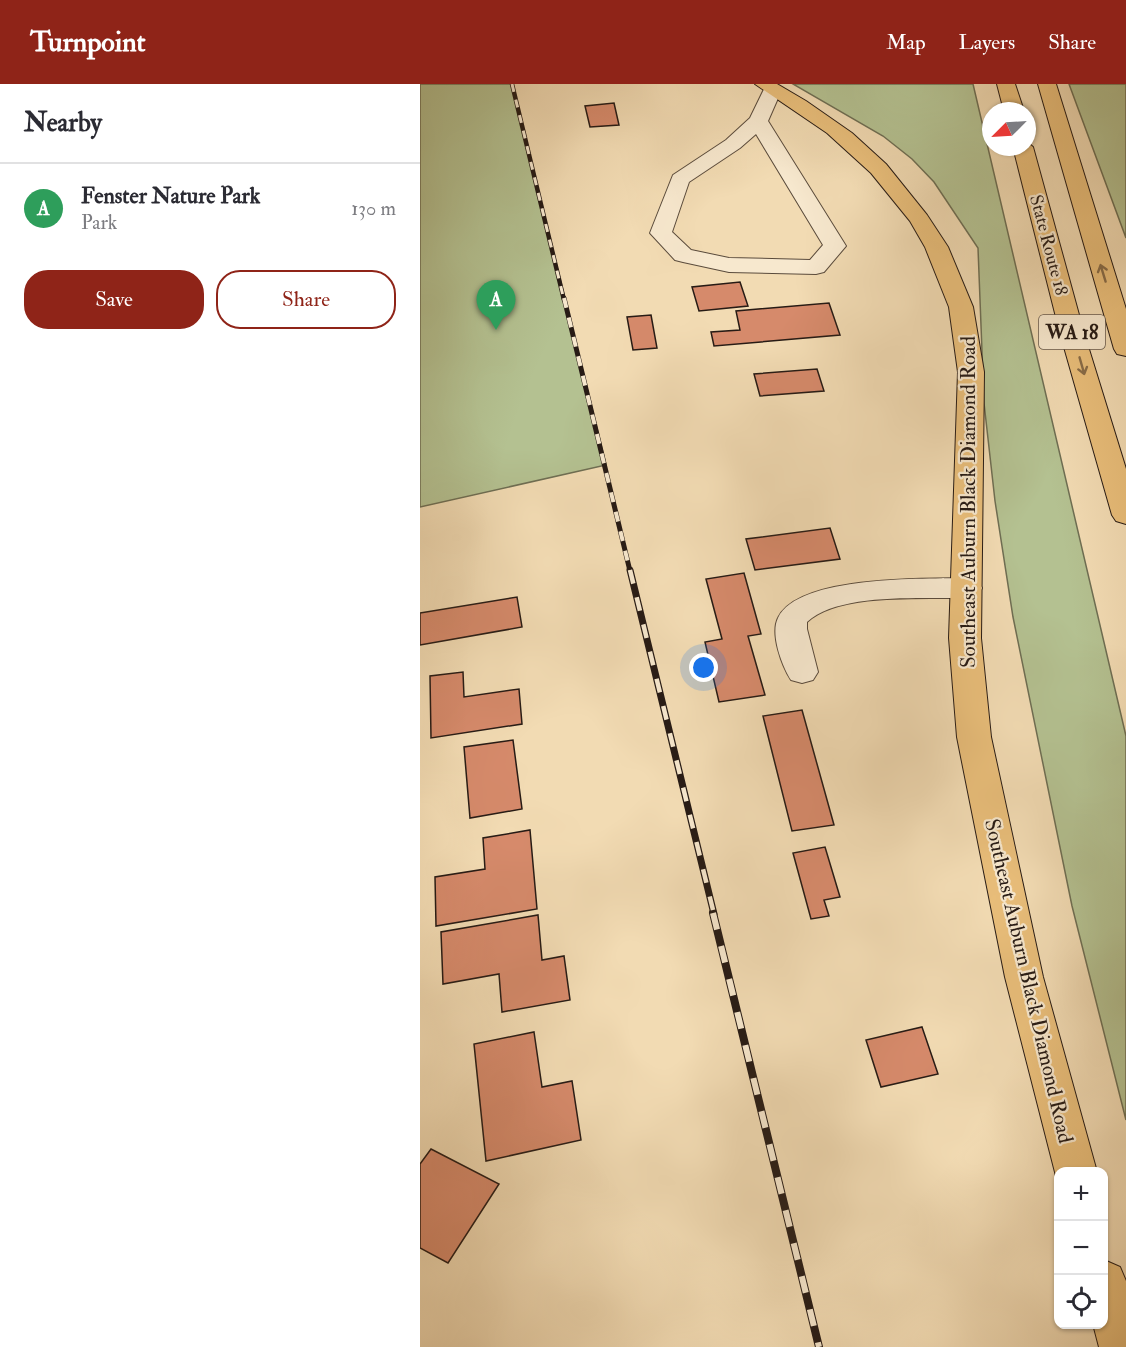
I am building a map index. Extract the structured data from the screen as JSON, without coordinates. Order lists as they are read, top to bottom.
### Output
{
  "streets": {
    "main road": ["State Route 18", "WA 18", "Southeast Auburn Black Diamond Road"]
  },
  "north": "bottom left",
  "page": {
    "header": "Turnpoint",
    "nav": ["Map", "Layers", "Share"],
    "heading": "Nearby",
    "list": [
      {
        "mark": "A",
        "name": "Fenster Nature Park",
        "note": "Park",
        "value": "130 m"
      }
    ],
    "buttons": ["Save", "Share"],
    "pins": "A",
    "map_buttons": ["+", "−"]
  }
}
